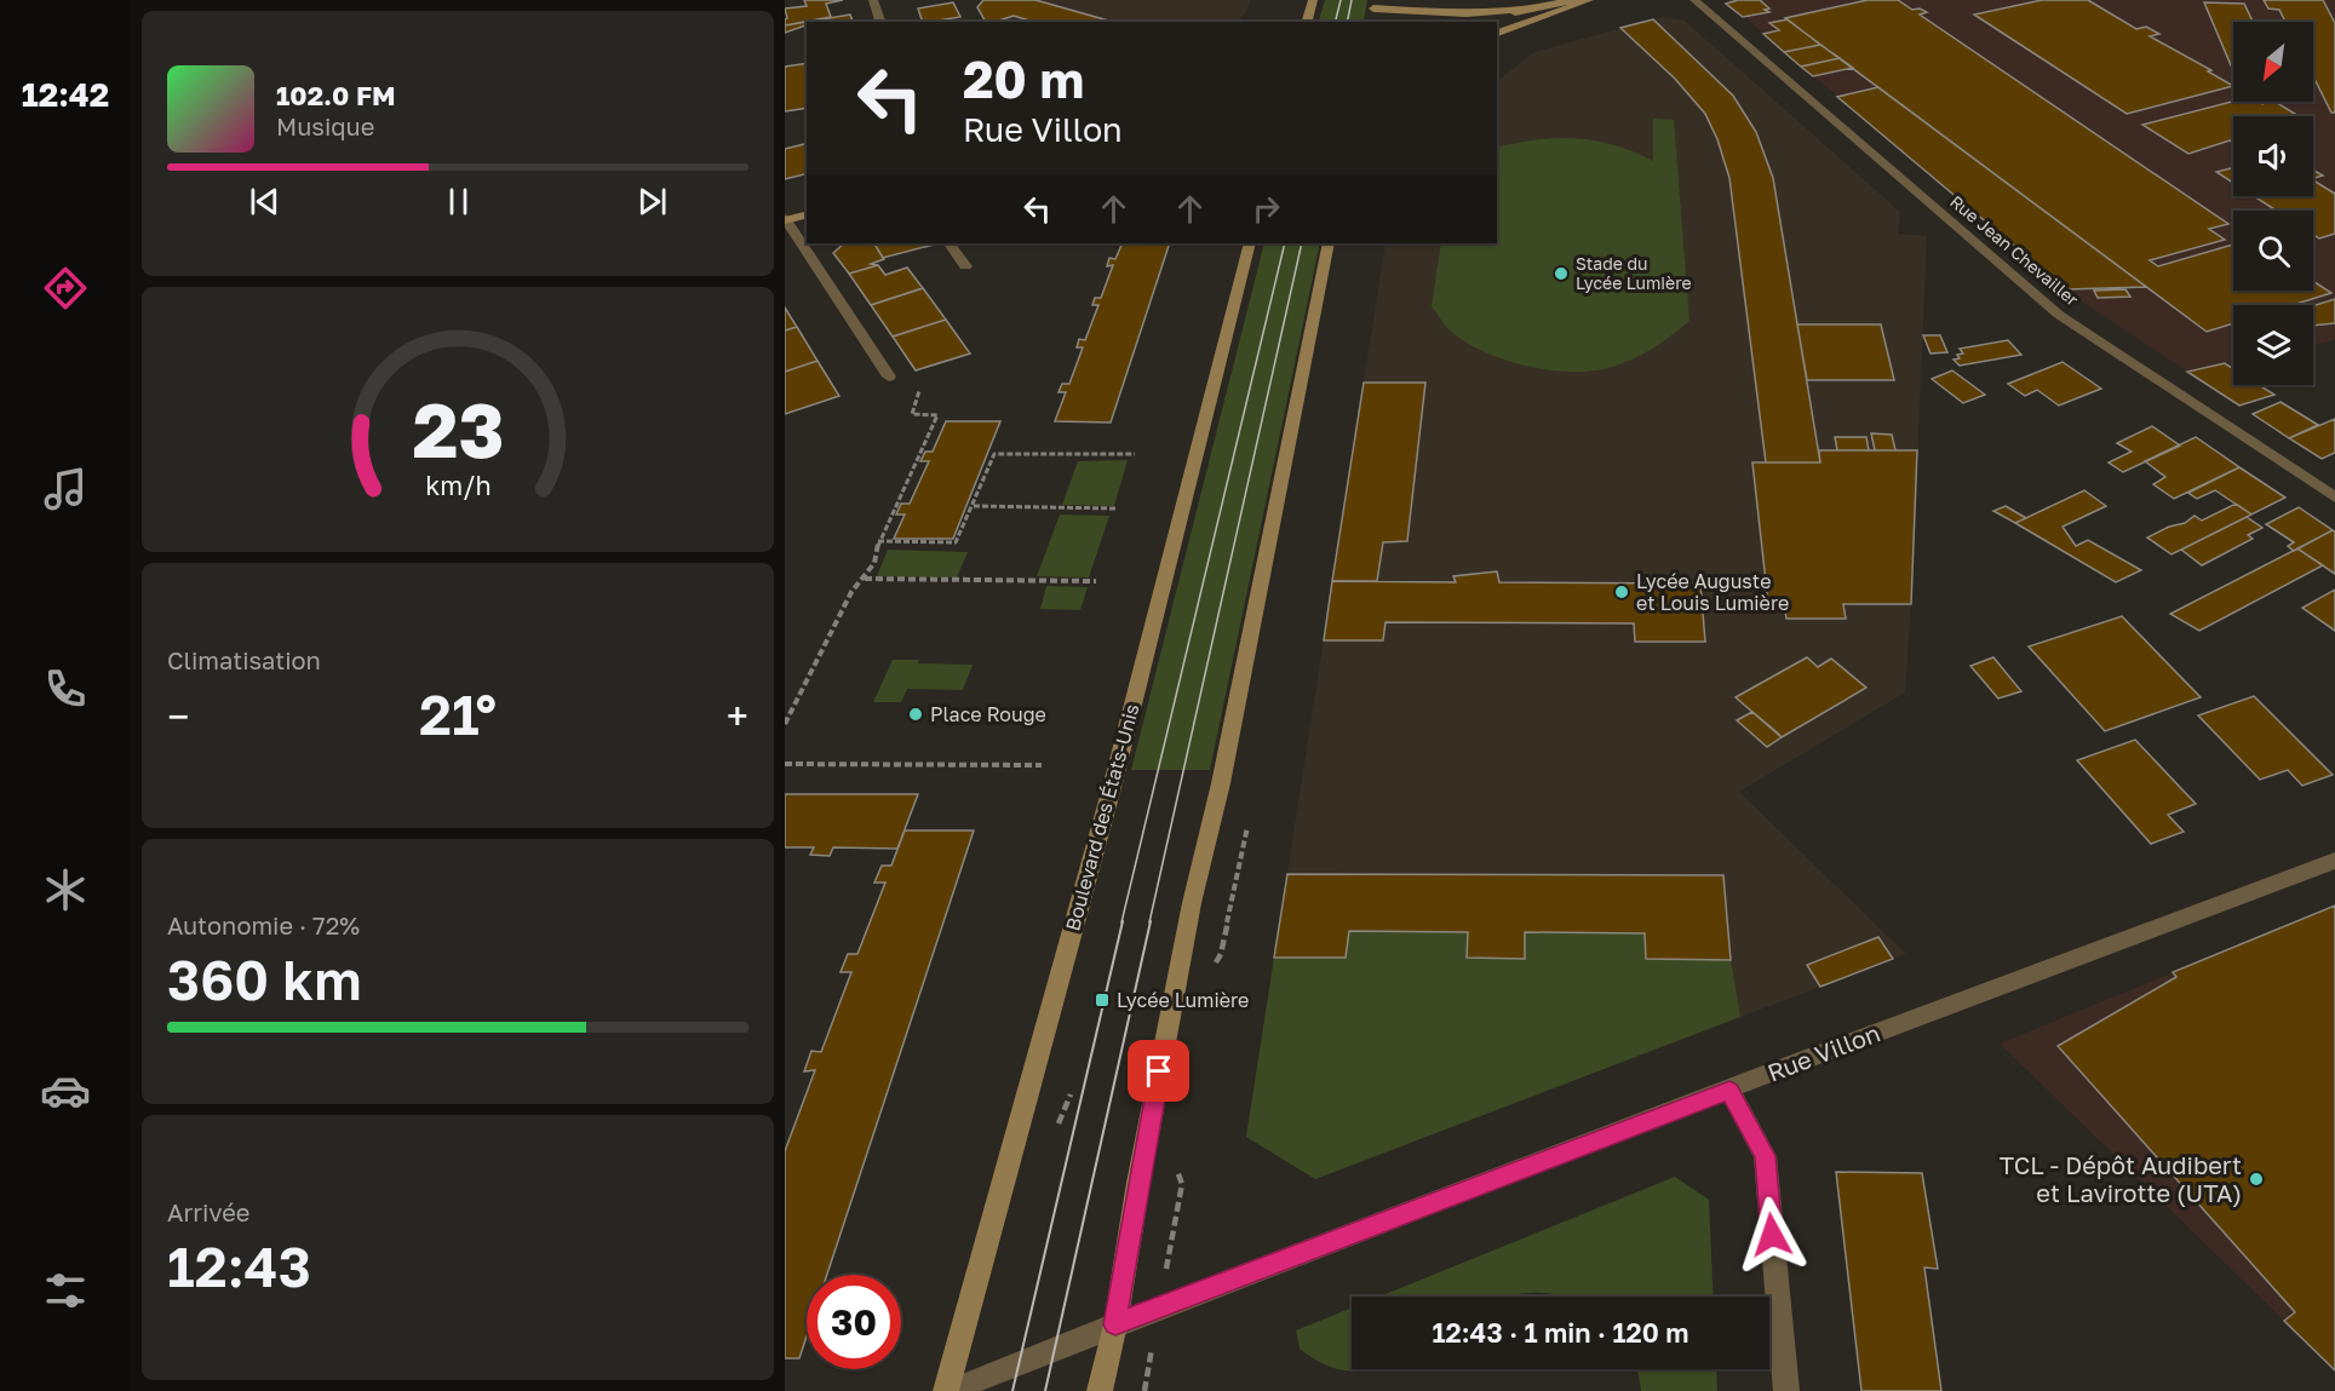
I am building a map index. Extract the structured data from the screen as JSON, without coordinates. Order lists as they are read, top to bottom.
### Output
{
  "streets": {
    "main road": ["Boulevard des États-Unis"],
    "street": ["Rue Jean Chevailler", "Rue Villon"]
  },
  "crossings": [
    ["Boulevard des États-Unis", "Rue Villon"]
  ],
  "places": {
    "other": [
      "Stade du Lycée Lumière",
      "Lycée Auguste et Louis Lumière",
      "Place Rouge",
      "TCL - Dépôt Audibert et Lavirotte (UTA)"
    ],
    "transit": ["Lycée Lumière"]
  },
  "north": "bottom left",
  "page": {
    "tabs": "12:42",
    "turn": ["20 m", "Rue Villon"],
    "song": ["102.0 FM", "Musique"],
    "tile": [
      "Climatisation",
      ["Autonomie · 72%", "360 km"],
      ["Arrivée", "12:43"]
    ],
    "heat": ["−", "21°", "+"],
    "limit": "30",
    "trip": "12:43 · 1 min · 120 m",
    "gauge": ["23", "km/h"]
  }
}
